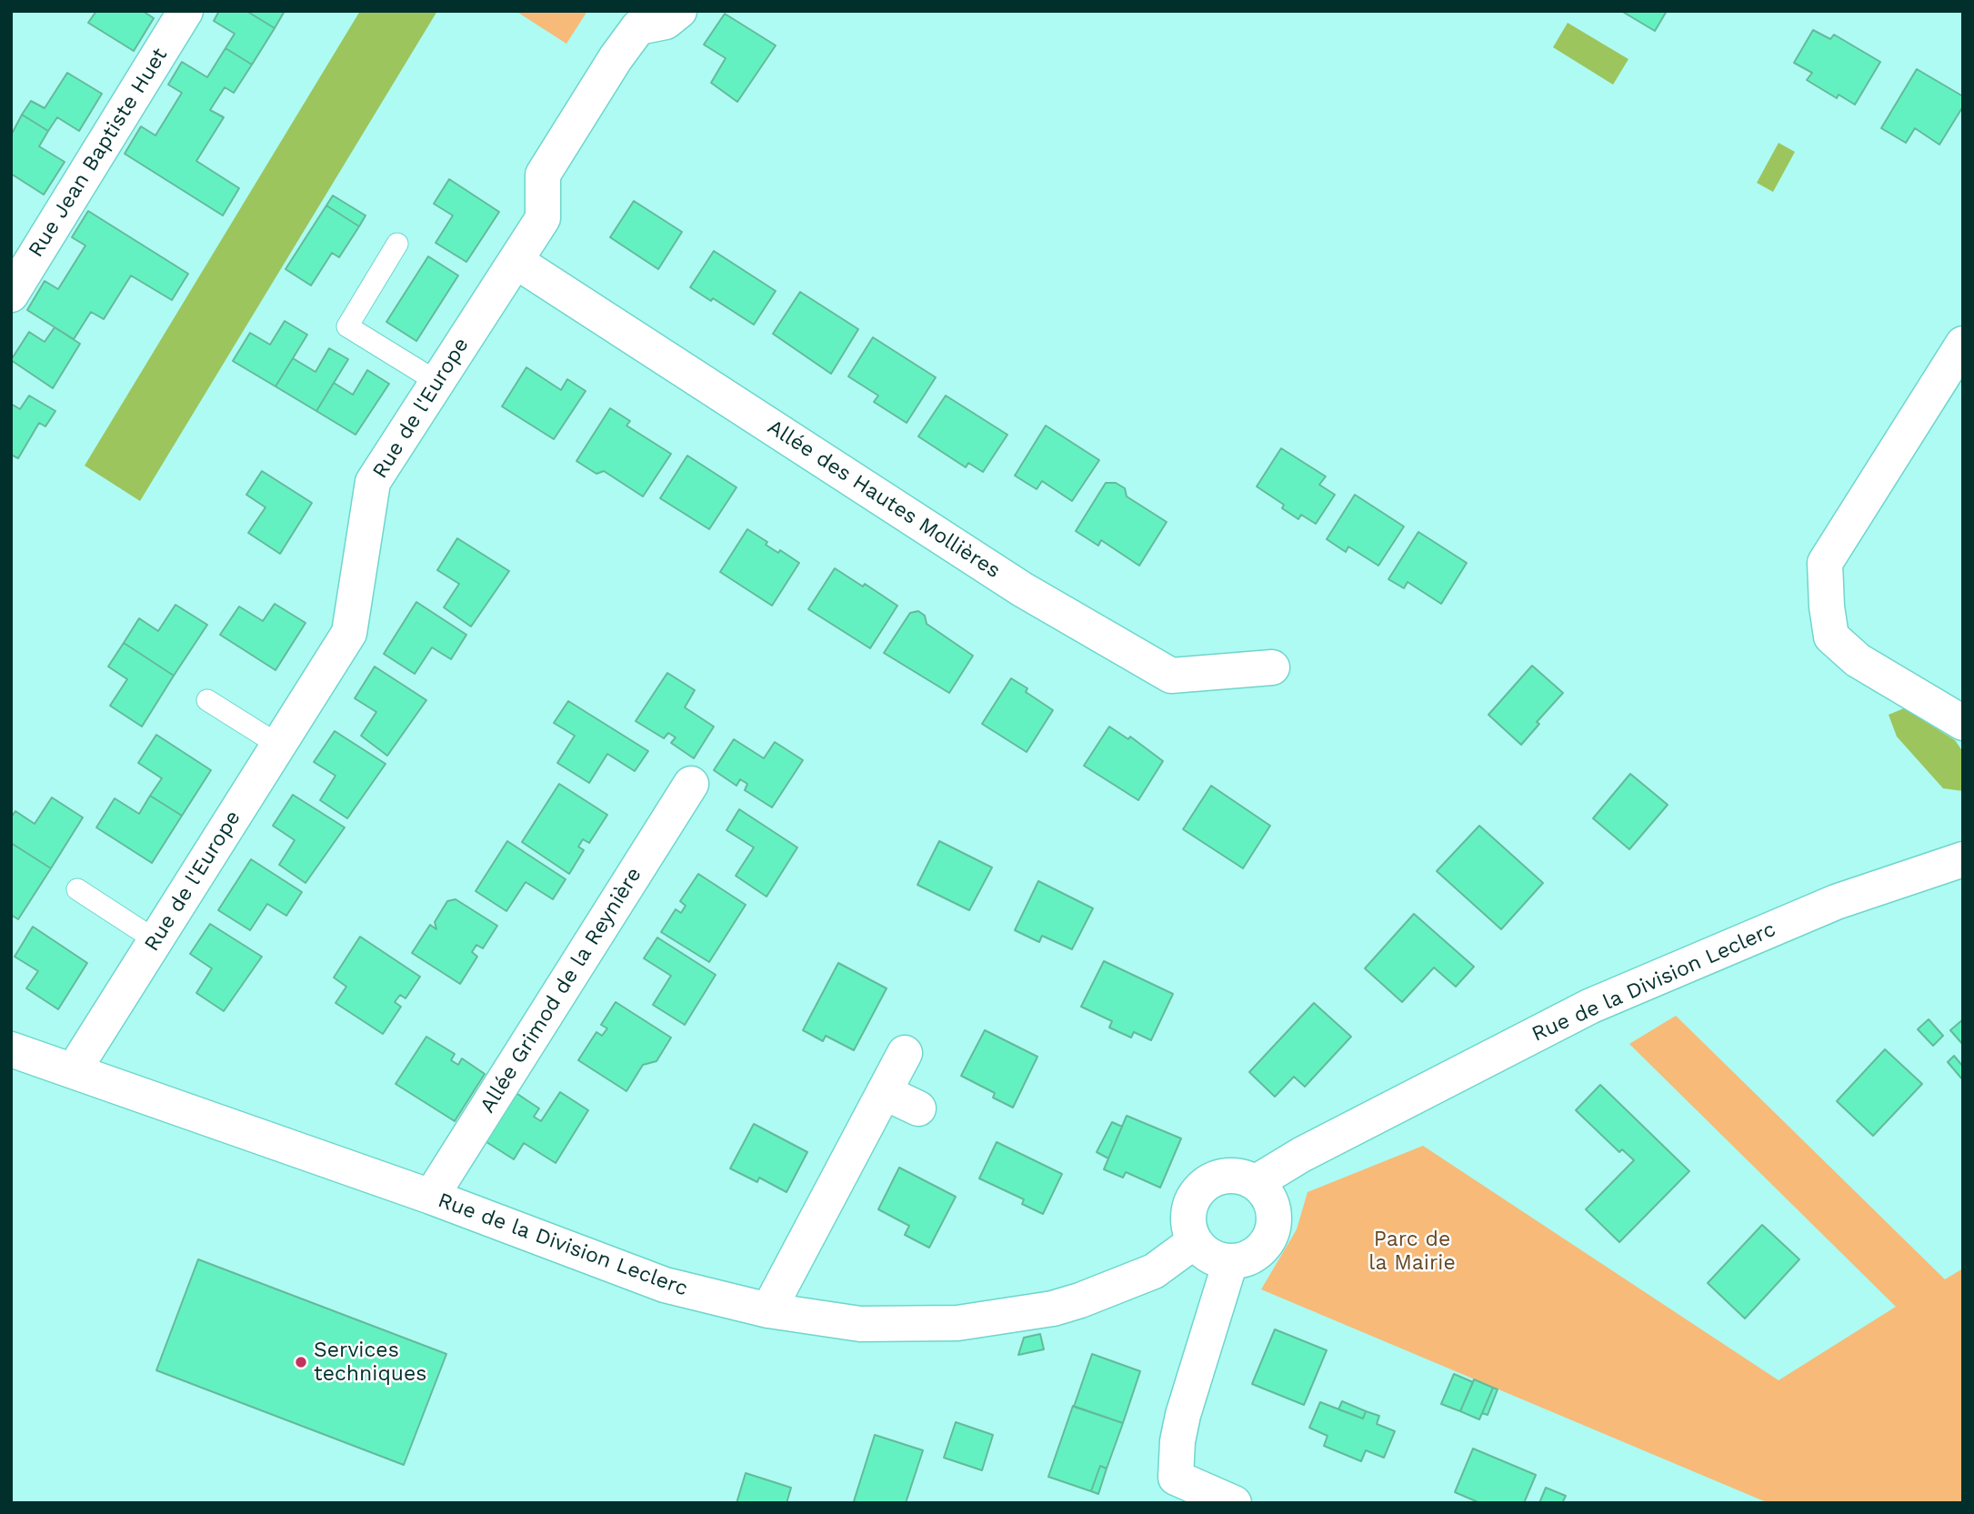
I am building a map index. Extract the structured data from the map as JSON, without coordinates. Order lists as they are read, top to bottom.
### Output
{
  "streets": {
    "street": [
      "Rue Jean Baptiste Huet",
      "Rue de l'Europe",
      "Allée des Hautes Mollières",
      "Rue de la Division Leclerc",
      "Allée Grimod de la Reynière"
    ]
  },
  "crossings": [
    ["Rue de l'Europe", "Allée des Hautes Mollières"],
    ["Rue de l'Europe", "Rue de la Division Leclerc"],
    ["Rue de la Division Leclerc", "Allée Grimod de la Reynière"]
  ],
  "parks": ["Parc de la Mairie"],
  "places": ["Services techniques"]
}
